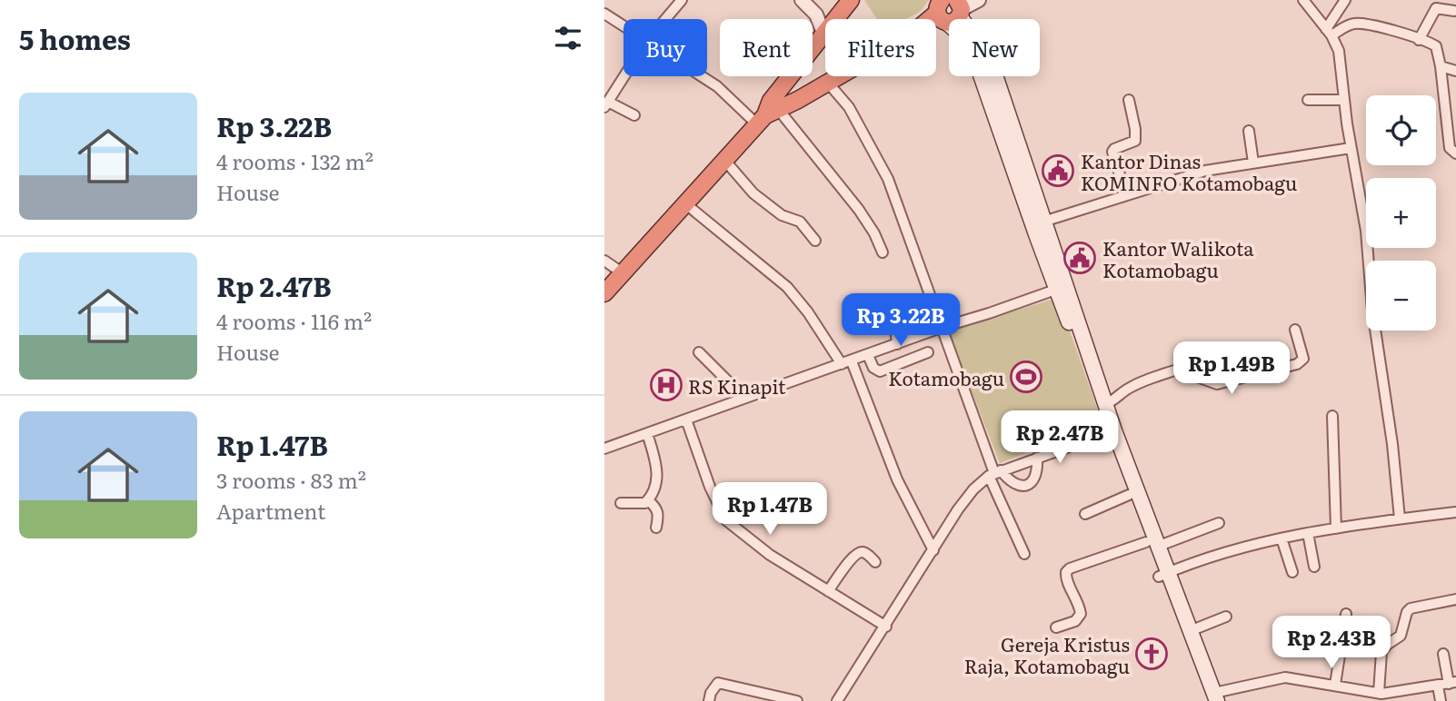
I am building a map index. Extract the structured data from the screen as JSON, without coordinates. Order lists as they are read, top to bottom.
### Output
{
  "places": {
    "public building": ["Kantor Dinas KOMINFO Kotamobagu", "Kantor Walikota Kotamobagu"],
    "sports": ["Kotamobagu"],
    "hospital": ["RS Kinapit"],
    "church": ["Gereja Kristus Raja, Kotamobagu"]
  },
  "page": {
    "heading": "5 homes",
    "chip": [
      "Buy",
      "Rent",
      "Filters",
      "New"
    ],
    "list": [
      {
        "name": "Rp 3.22B",
        "note": "4 rooms · 132 m² · House"
      },
      {
        "name": "Rp 2.47B",
        "note": "4 rooms · 116 m² · House"
      },
      {
        "name": "Rp 1.47B",
        "note": "3 rooms · 83 m² · Apartment"
      }
    ],
    "map_buttons": ["+", "−"],
    "price": [
      "Rp 3.22B",
      "Rp 1.49B",
      "Rp 2.47B",
      "Rp 1.47B",
      "Rp 2.43B"
    ]
  }
}
